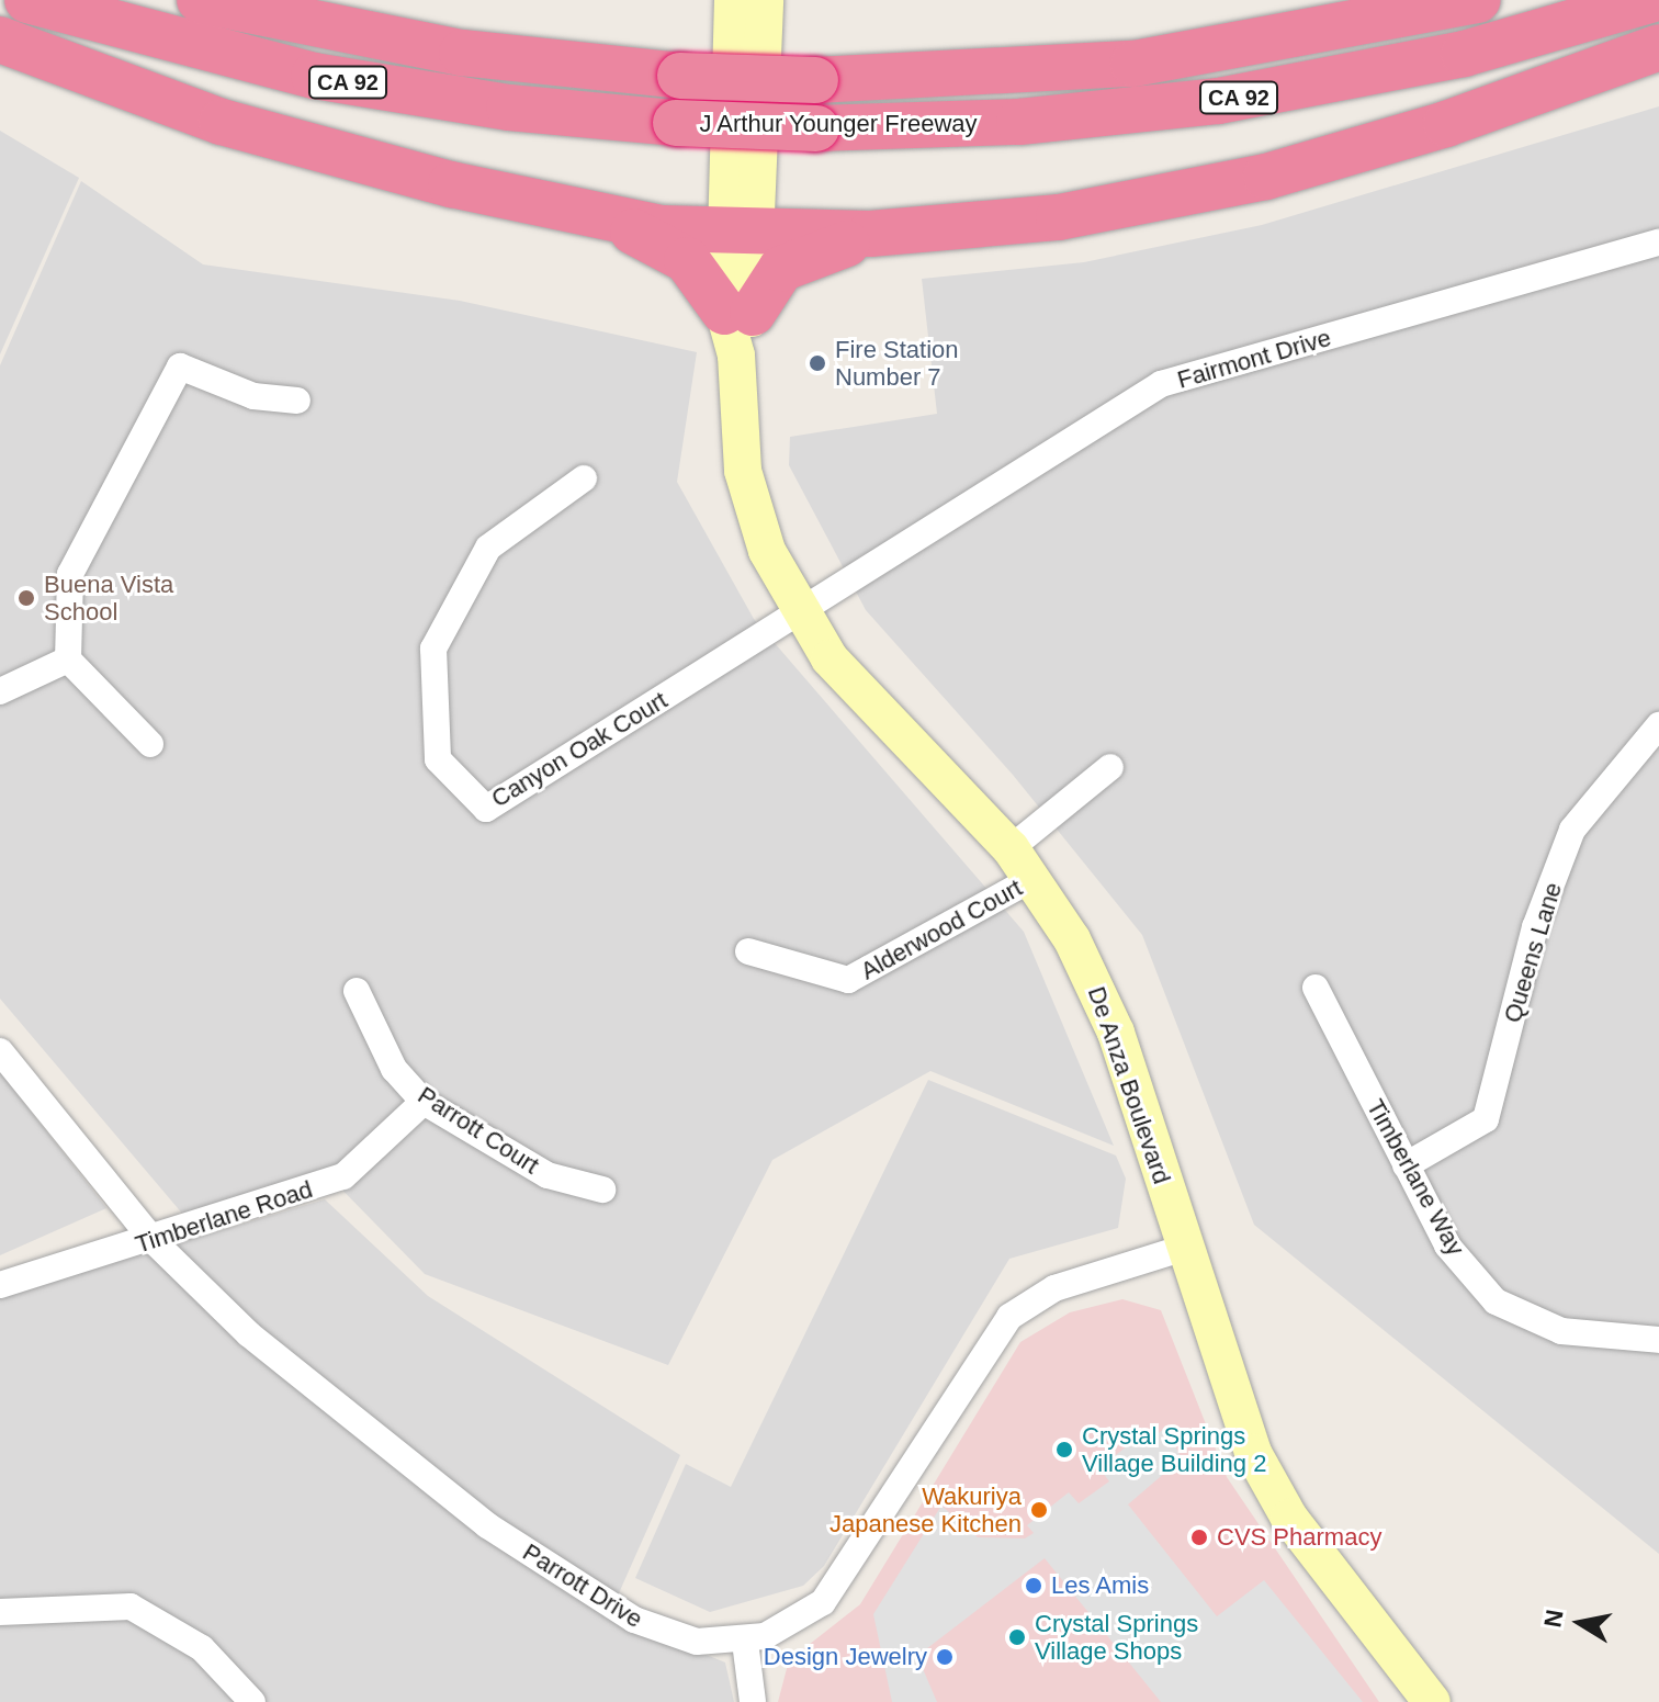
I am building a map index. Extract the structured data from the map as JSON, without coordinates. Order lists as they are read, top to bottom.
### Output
{
  "streets": {
    "highway": ["CA 92", "J Arthur Younger Freeway"],
    "street": [
      "Fairmont Drive",
      "Canyon Oak Court",
      "Alderwood Court",
      "Queens Lane",
      "De Anza Boulevard",
      "Parrott Court",
      "Timberlane Way",
      "Timberlane Road",
      "Parrott Drive"
    ]
  },
  "crossings": [
    ["Fairmont Drive", "Canyon Oak Court"],
    ["Fairmont Drive", "De Anza Boulevard"],
    ["Canyon Oak Court", "De Anza Boulevard"],
    ["Alderwood Court", "De Anza Boulevard"],
    ["Queens Lane", "Timberlane Way"],
    ["De Anza Boulevard", "Parrott Drive"],
    ["Parrott Court", "Timberlane Road"],
    ["Timberlane Road", "Parrott Drive"]
  ],
  "places": [
    "Fire Station Number 7",
    "Buena Vista School",
    "Crystal Springs Village Building 2",
    "Wakuriya Japanese Kitchen",
    "CVS Pharmacy",
    "Les Amis",
    "Crystal Springs Village Shops",
    "Design Jewelry"
  ],
  "north": "left"
}
